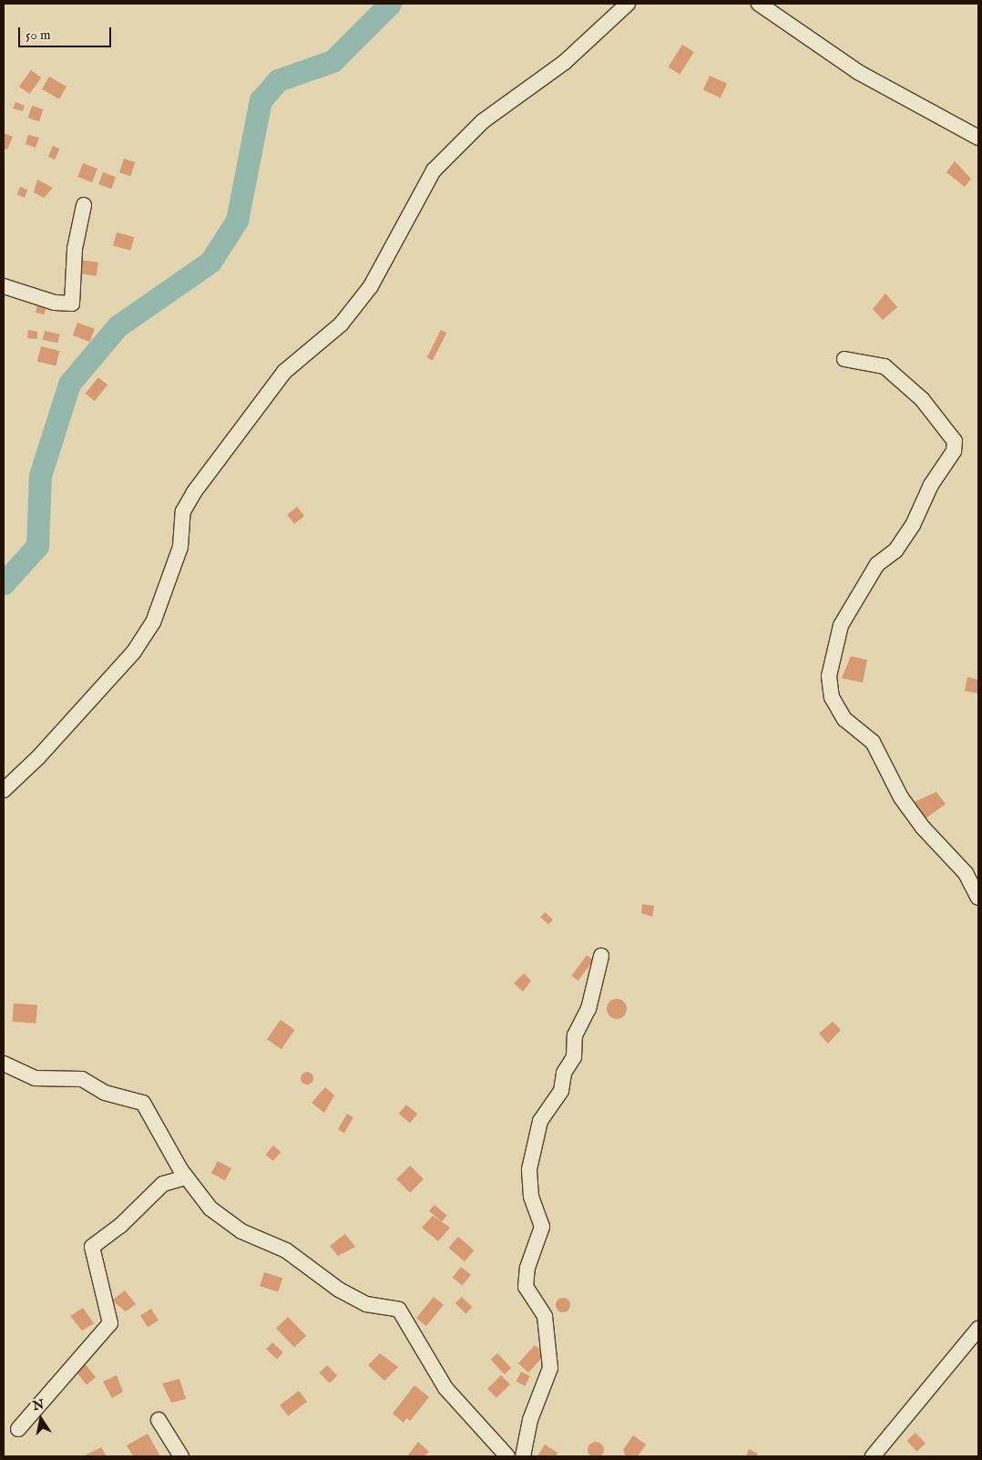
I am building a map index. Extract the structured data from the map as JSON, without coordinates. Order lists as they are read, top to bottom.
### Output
{
  "scale_bar": "50 m",
  "north": "top"
}
